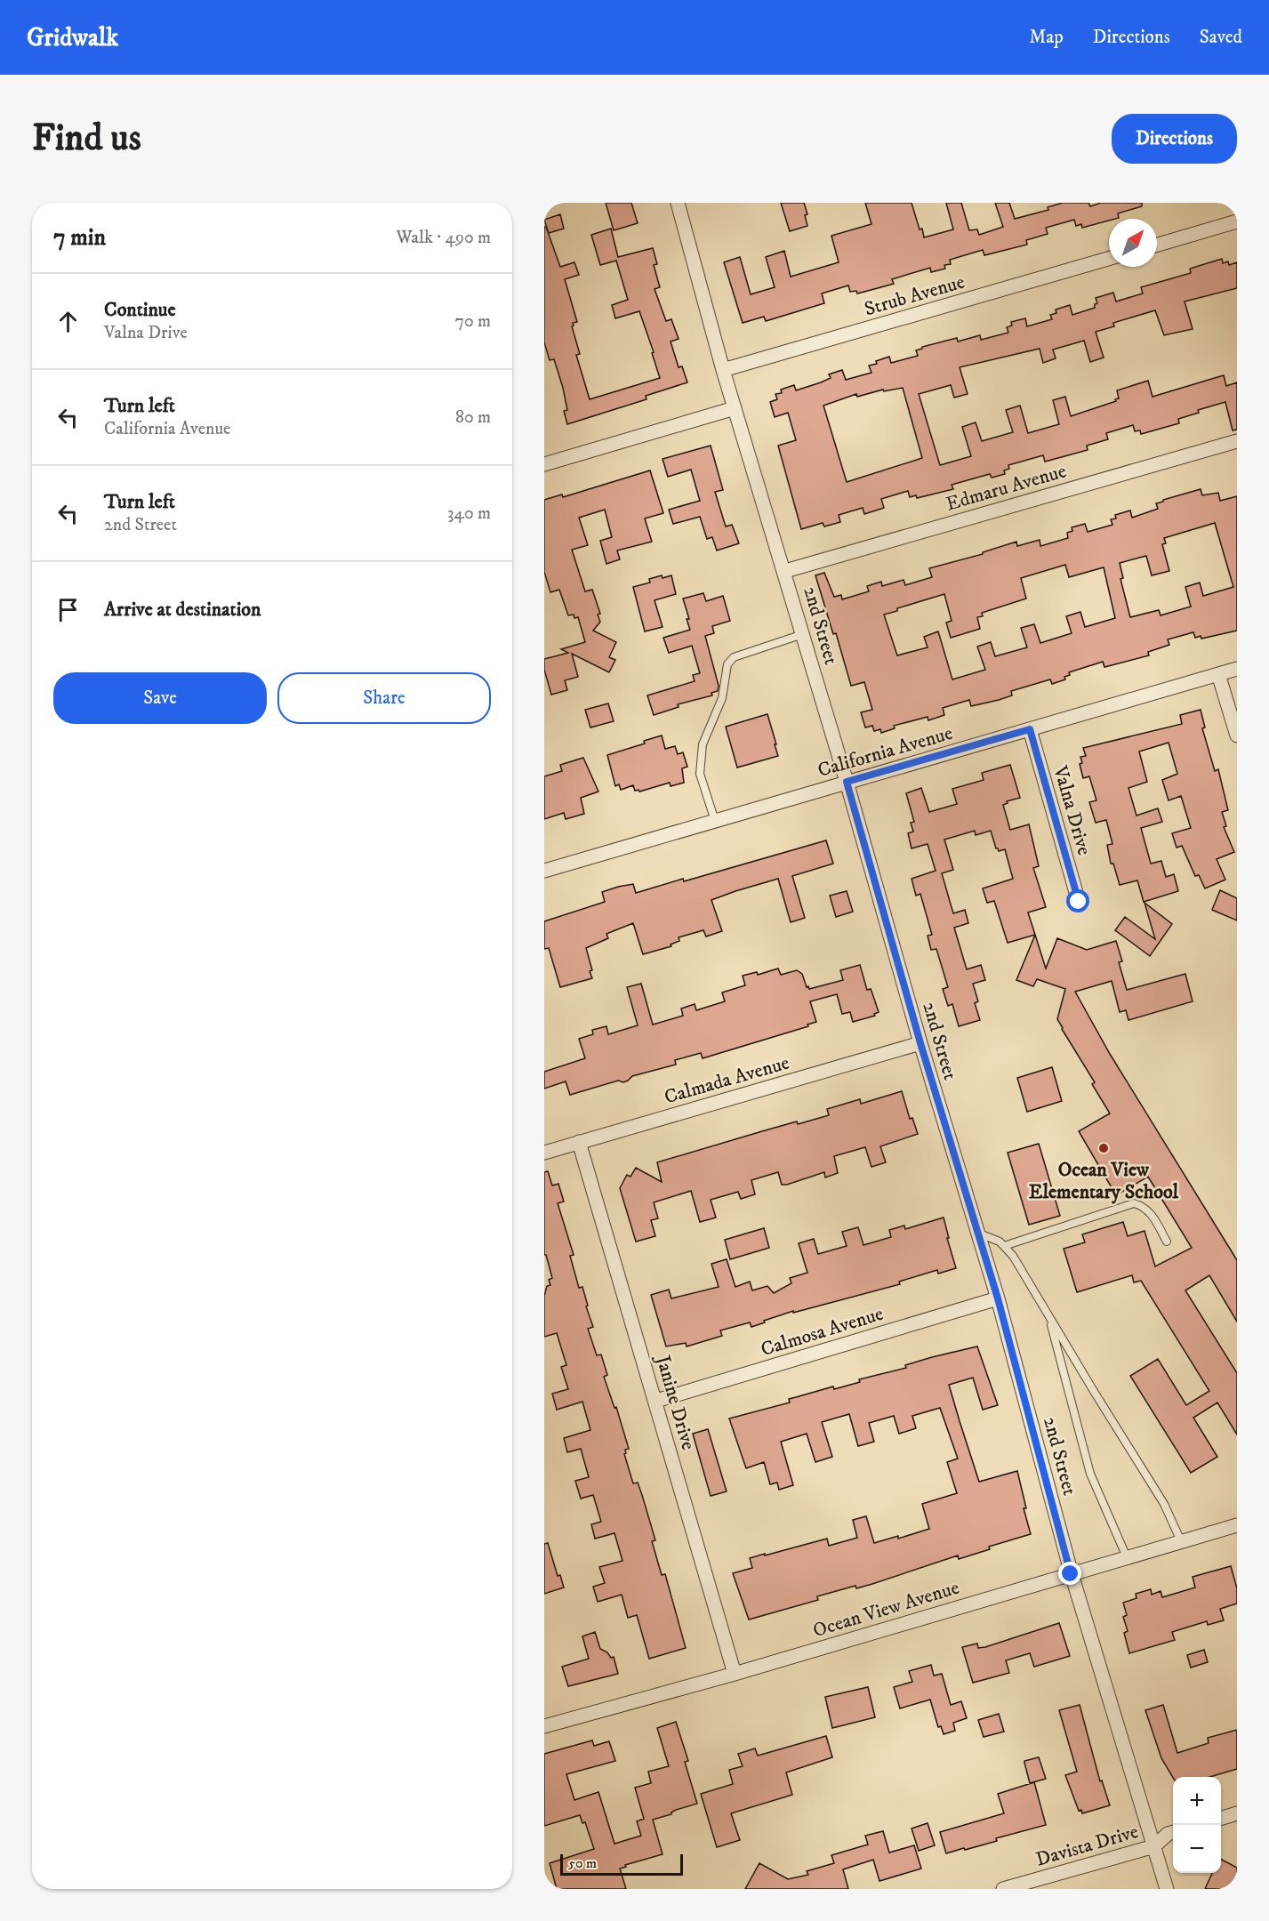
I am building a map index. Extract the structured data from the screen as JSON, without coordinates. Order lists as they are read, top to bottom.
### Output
{
  "streets": {
    "street": [
      "Strub Avenue",
      "Edmaru Avenue",
      "2nd Street",
      "California Avenue",
      "Valna Drive",
      "Calmada Avenue",
      "Calmosa Avenue",
      "Janine Drive",
      "Ocean View Avenue",
      "Davista Drive"
    ]
  },
  "crossings": [
    ["Strub Avenue", "2nd Street"],
    ["Edmaru Avenue", "2nd Street"],
    ["2nd Street", "California Avenue"],
    ["2nd Street", "Calmada Avenue"],
    ["2nd Street", "Calmosa Avenue"],
    ["2nd Street", "Ocean View Avenue"],
    ["2nd Street", "Davista Drive"],
    ["California Avenue", "Valna Drive"],
    ["Calmada Avenue", "Janine Drive"],
    ["Calmosa Avenue", "Janine Drive"],
    ["Janine Drive", "Ocean View Avenue"]
  ],
  "places": ["Ocean View Elementary School"],
  "scale_bar": "50 m",
  "north": "top right",
  "page": {
    "header": "Gridwalk",
    "nav": ["Map", "Directions", "Saved"],
    "buttons": [
      "Directions",
      ["Save", "Share"]
    ],
    "title": "Find us",
    "heading": ["7 min", "Walk · 490 m"],
    "list": [
      ["Continue", "Valna Drive", "70 m"],
      ["Turn left", "California Avenue", "80 m"],
      ["Turn left", "2nd Street", "340 m"],
      "Arrive at destination"
    ],
    "map_buttons": ["+", "−"],
    "scale": "50 m"
  }
}
